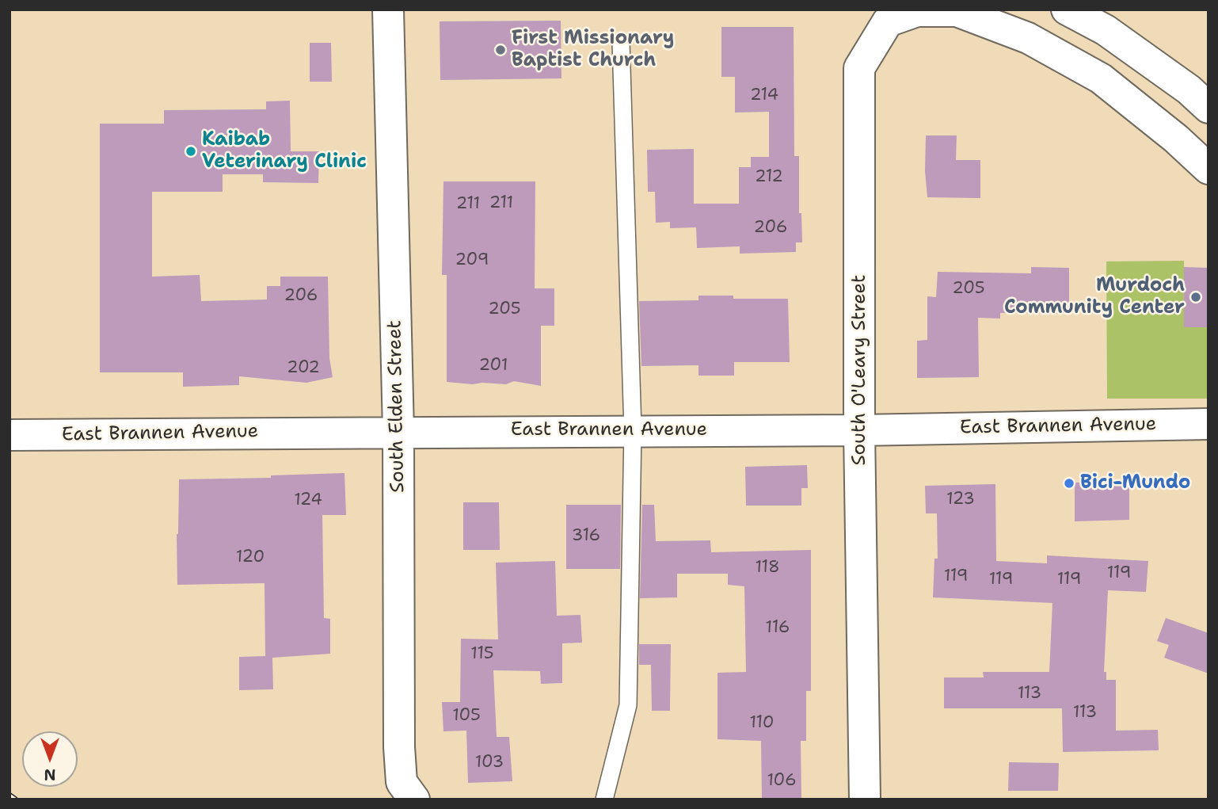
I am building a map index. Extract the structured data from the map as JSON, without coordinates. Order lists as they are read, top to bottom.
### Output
{
  "streets": {
    "street": ["South O'Leary Street", "South Elden Street", "East Brannen Avenue"]
  },
  "crossings": [
    ["South O'Leary Street", "East Brannen Avenue"],
    ["South Elden Street", "East Brannen Avenue"]
  ],
  "places": [
    "First Missionary Baptist Church",
    "Kaibab Veterinary Clinic",
    "Murdoch Community Center",
    "Bici-Mundo"
  ],
  "house_numbers": [
    "214",
    "212",
    "211",
    "211",
    "206",
    "209",
    "205",
    "206",
    "205",
    "201",
    "202",
    "123",
    "124",
    "316",
    "120",
    "118",
    "119",
    "119",
    "119",
    "119",
    "116",
    "115",
    "113",
    "113",
    "105",
    "110",
    "103",
    "106"
  ],
  "north": "bottom"
}
